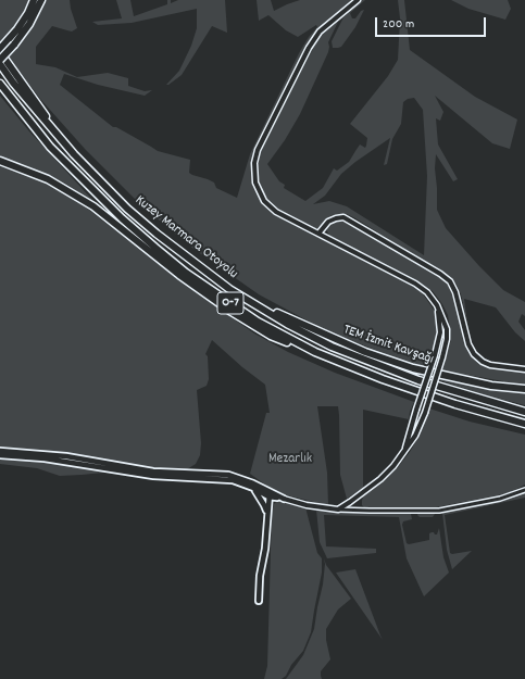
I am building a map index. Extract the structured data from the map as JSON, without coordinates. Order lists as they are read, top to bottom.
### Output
{
  "streets": {
    "highway": ["Kuzey Marmara Otoyolu", "O-7", "TEM İzmit Kavşağı"]
  },
  "crossings": [
    ["Kuzey Marmara Otoyolu", "TEM İzmit Kavşağı"]
  ],
  "parks": ["Mezarlık"],
  "scale_bar": "200 m"
}
